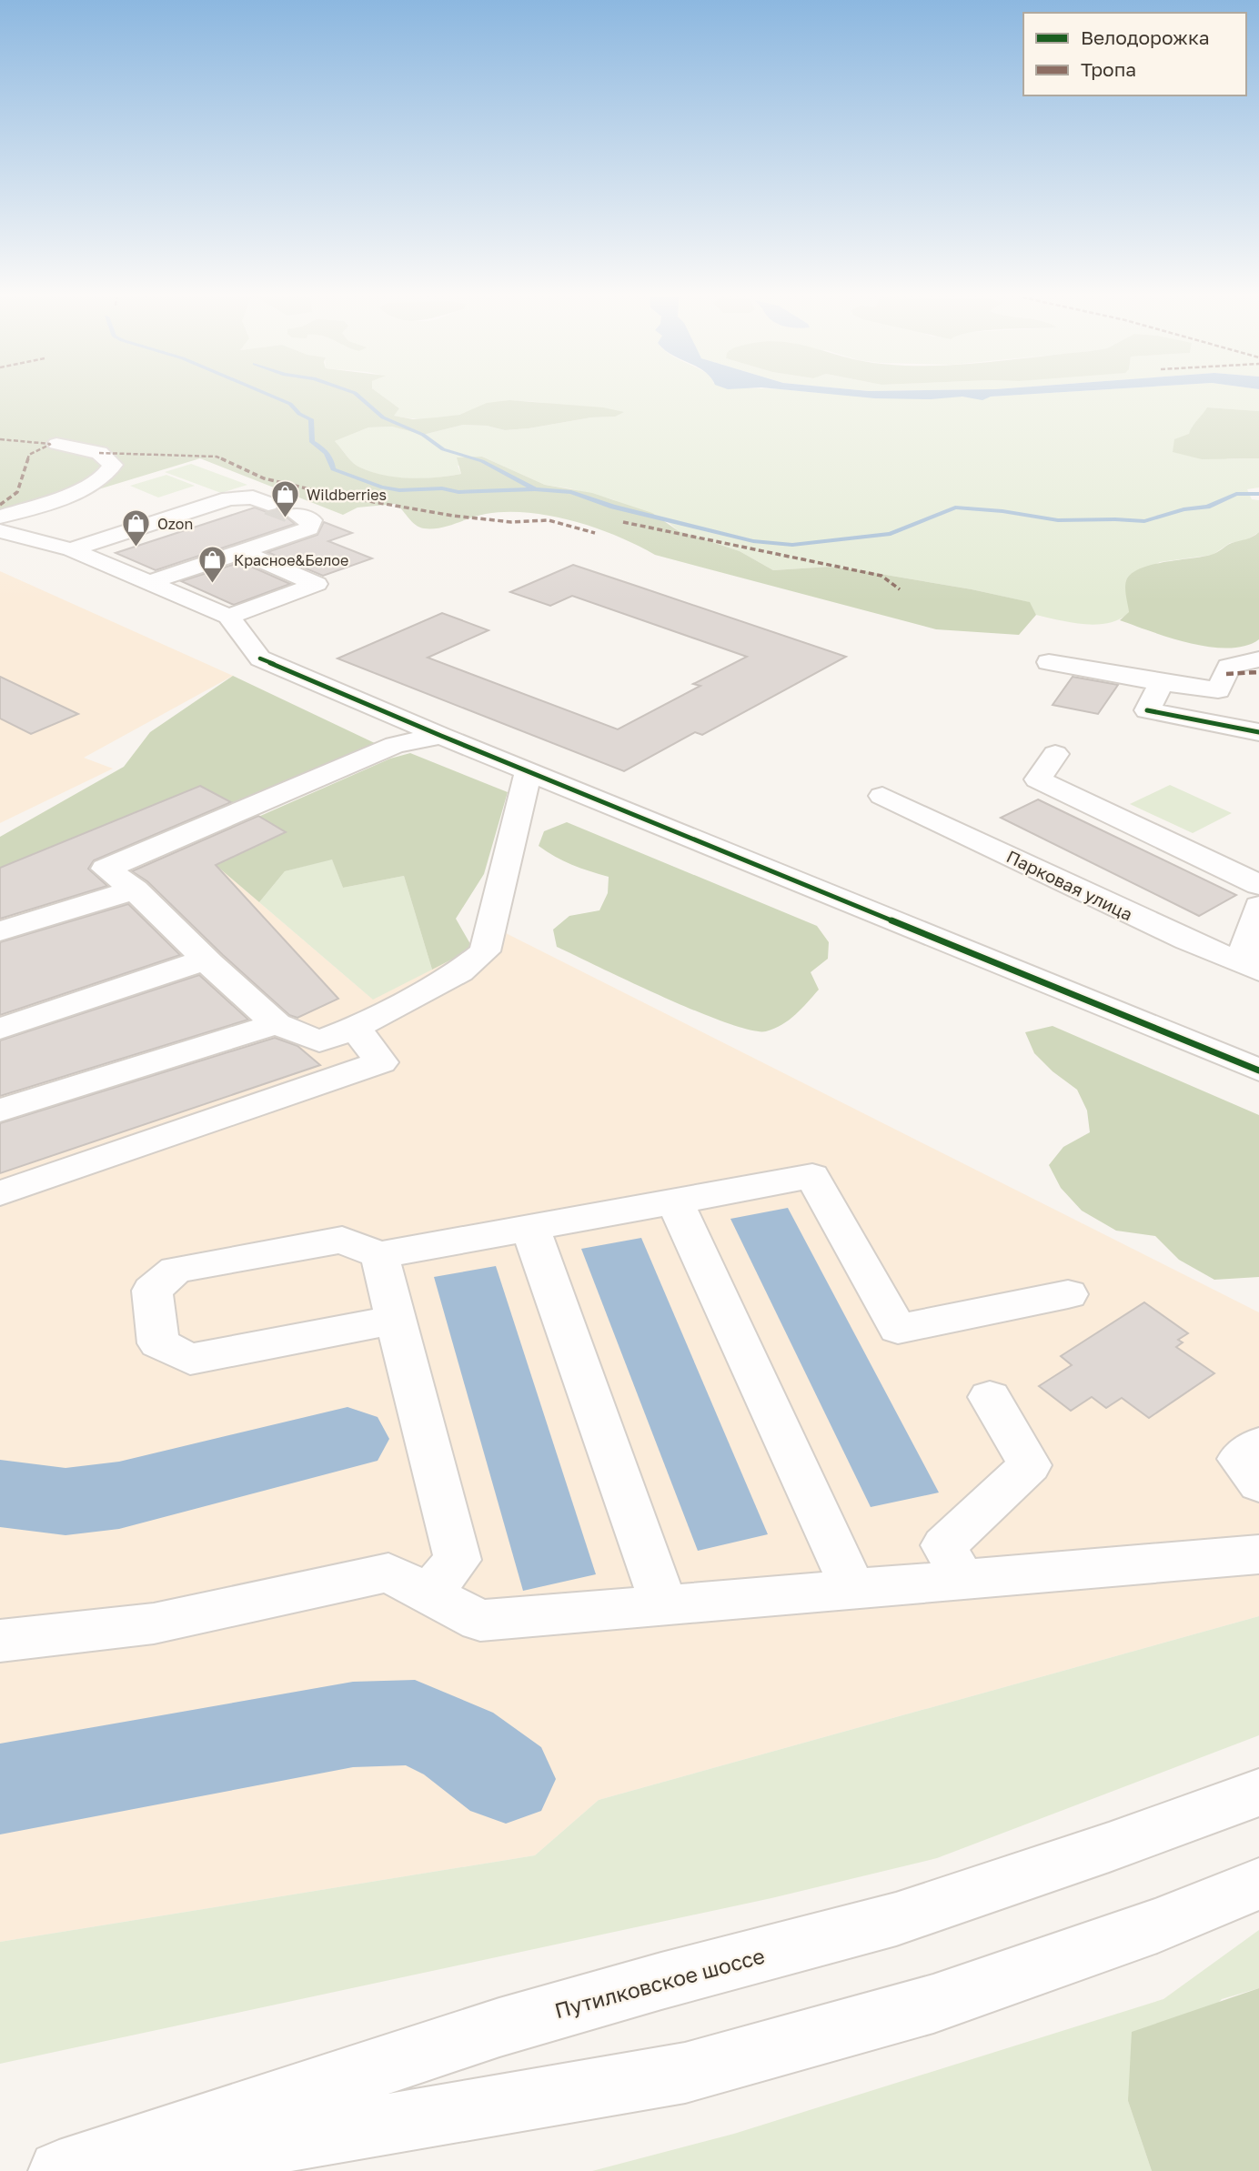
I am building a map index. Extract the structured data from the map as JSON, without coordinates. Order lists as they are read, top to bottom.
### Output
{
  "streets": {
    "street": ["Парковая улица", "Путилковское шоссе"]
  },
  "places": {
    "shop": ["Wildberries", "Ozon", "Красное&Белое"]
  },
  "legend": ["Велодорожка", "Тропа"]
}
